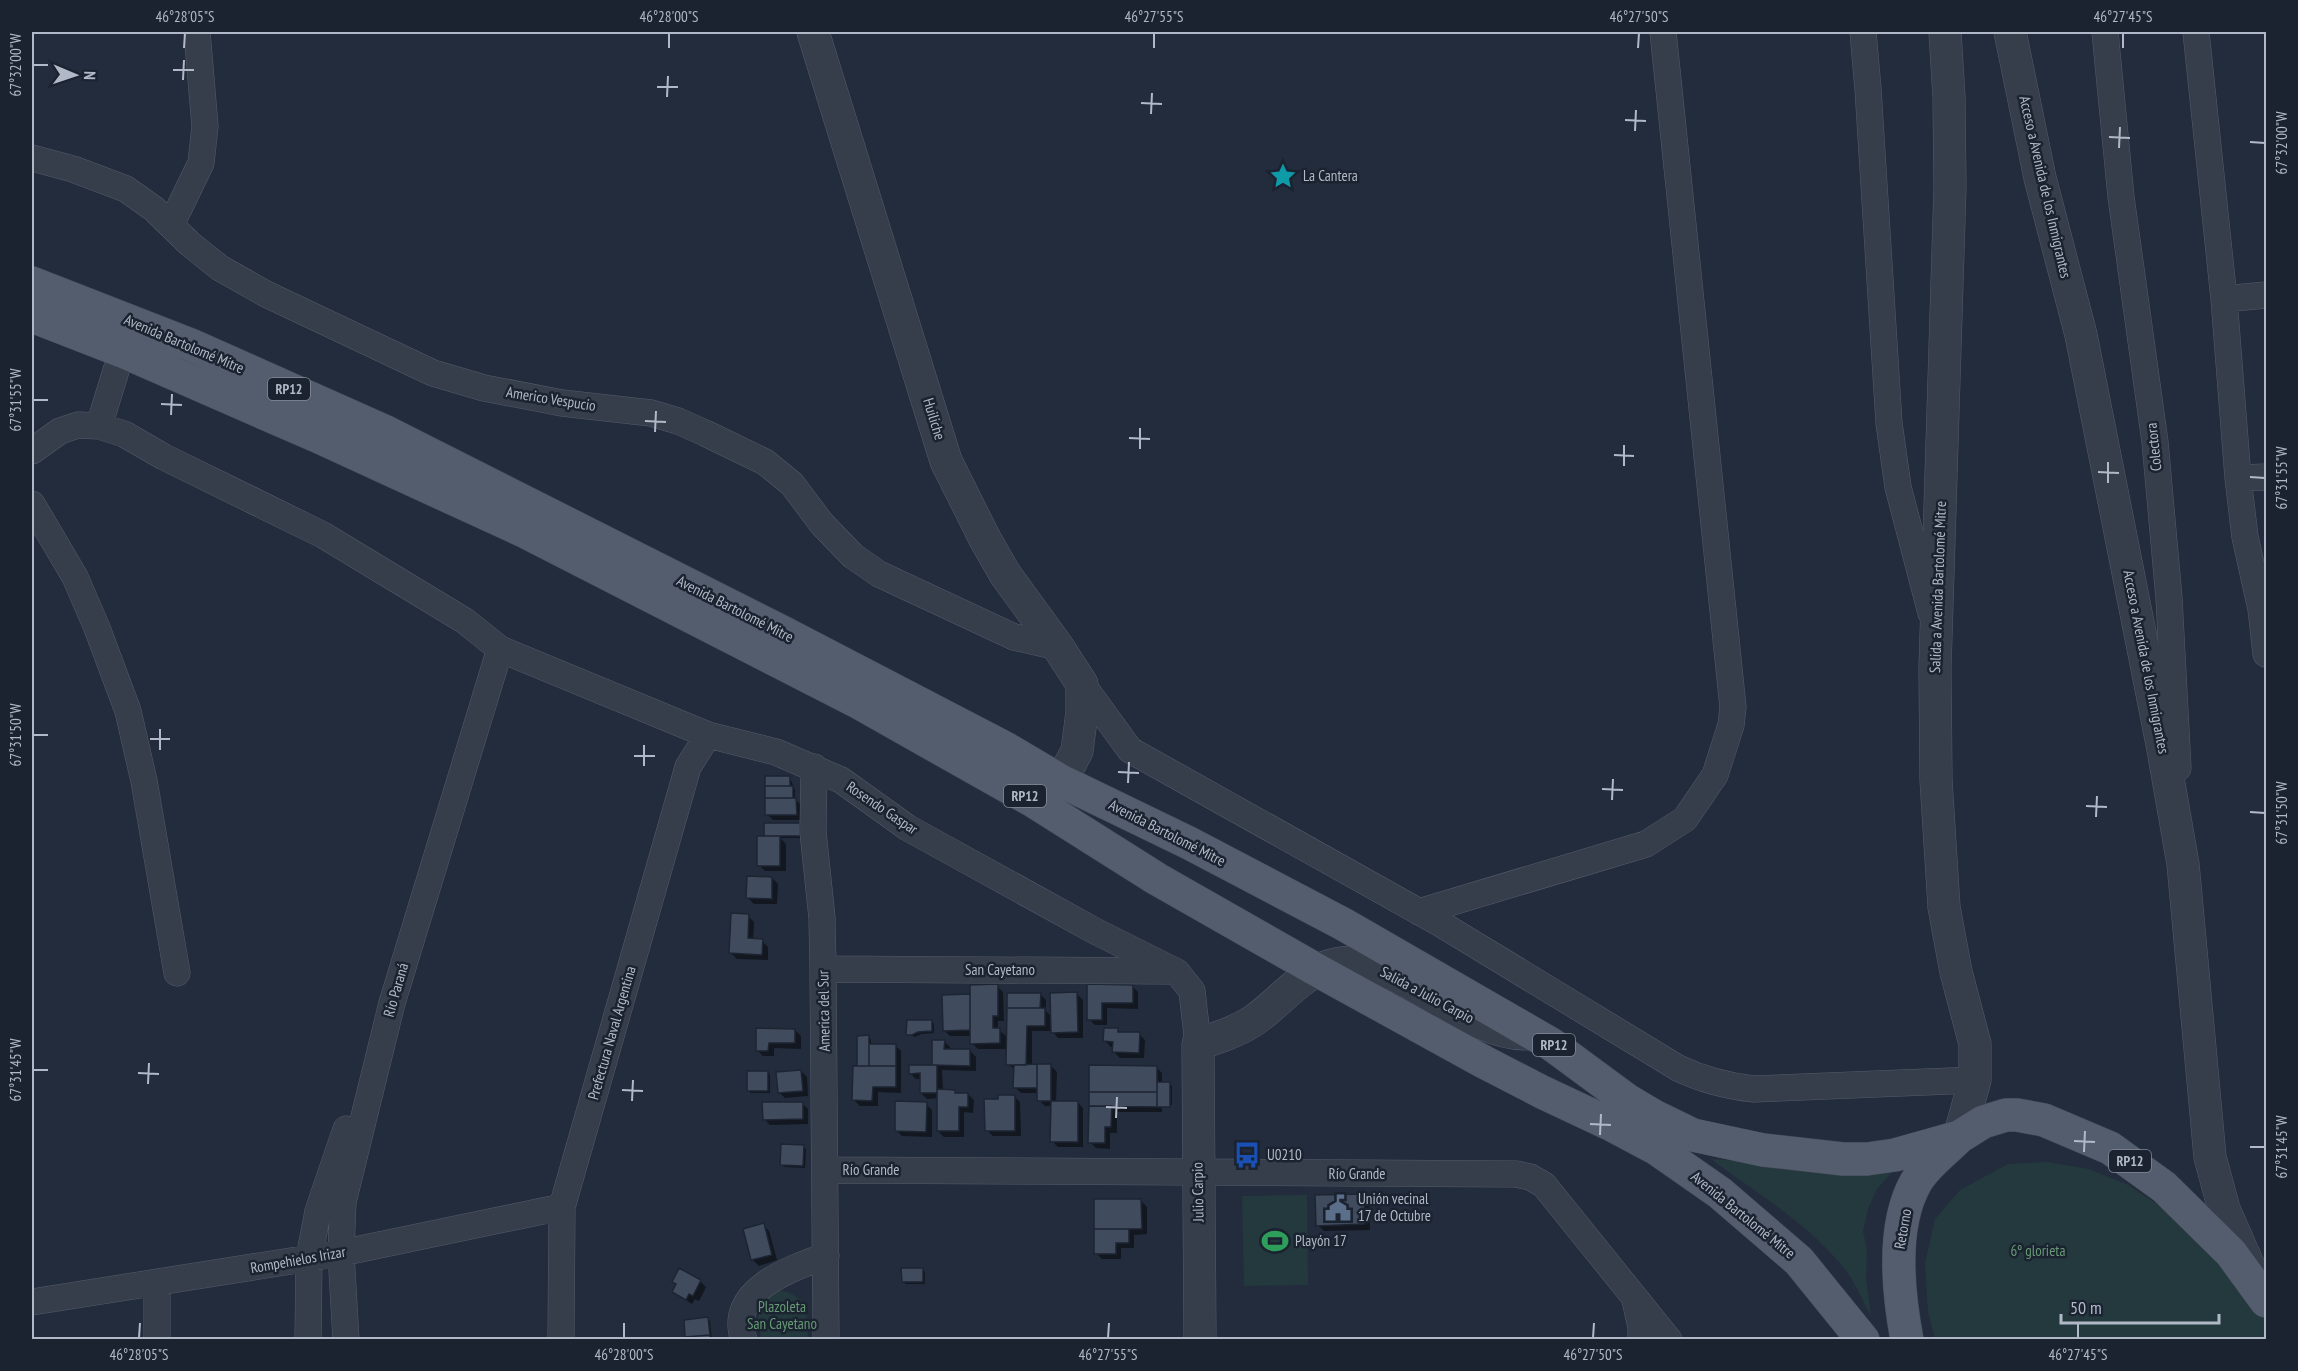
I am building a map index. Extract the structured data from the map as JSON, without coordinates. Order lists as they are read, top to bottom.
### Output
{
  "streets": {
    "main road": ["Avenida Bartolomé Mitre", "RP12", "Retorno"],
    "street": [
      "Acceso a Avenida de los Inmigrantes",
      "Americo Vespucio",
      "Huiliche",
      "Colectora",
      "Salida a Avenida Bartolomé Mitre",
      "Rosendo Gaspar",
      "San Cayetano",
      "Río Paraná",
      "Salida a Julio Carpio",
      "America del Sur",
      "Prefectura Naval Argentina",
      "Río Grande",
      "Julio Carpio",
      "Rompehielos Irizar"
    ]
  },
  "crossings": [
    ["Acceso a Avenida de los Inmigrantes", "Avenida Bartolomé Mitre"],
    ["Acceso a Avenida de los Inmigrantes", "Colectora"],
    ["Avenida Bartolomé Mitre", "Salida a Avenida Bartolomé Mitre"],
    ["Avenida Bartolomé Mitre", "Salida a Julio Carpio"],
    ["Avenida Bartolomé Mitre", "Retorno"],
    ["Americo Vespucio", "Huiliche"],
    ["Salida a Avenida Bartolomé Mitre", "Retorno"],
    ["Rosendo Gaspar", "San Cayetano"],
    ["Rosendo Gaspar", "Río Paraná"],
    ["Rosendo Gaspar", "America del Sur"],
    ["Rosendo Gaspar", "Prefectura Naval Argentina"],
    ["San Cayetano", "America del Sur"],
    ["Río Paraná", "Rompehielos Irizar"],
    ["Salida a Julio Carpio", "Julio Carpio"],
    ["America del Sur", "Río Grande"],
    ["Prefectura Naval Argentina", "Rompehielos Irizar"],
    ["Río Grande", "Julio Carpio"]
  ],
  "parks": ["6º glorieta", "Plazoleta San Cayetano"],
  "places": {
    "place": ["La Cantera"],
    "bus stop": ["U0210"],
    "public building": ["Unión vecinal 17 de Octubre"],
    "sports": ["Playón 17"]
  },
  "scale_bar": "50 m",
  "north": "right",
  "coordinates": [
    "46°28'05\"S",
    "46°28'00\"S",
    "46°27'55\"S",
    "46°27'50\"S",
    "46°27'45\"S",
    "67°32'00\"W",
    "67°31'55\"W",
    "67°31'50\"W",
    "67°31'45\"W"
  ]
}
